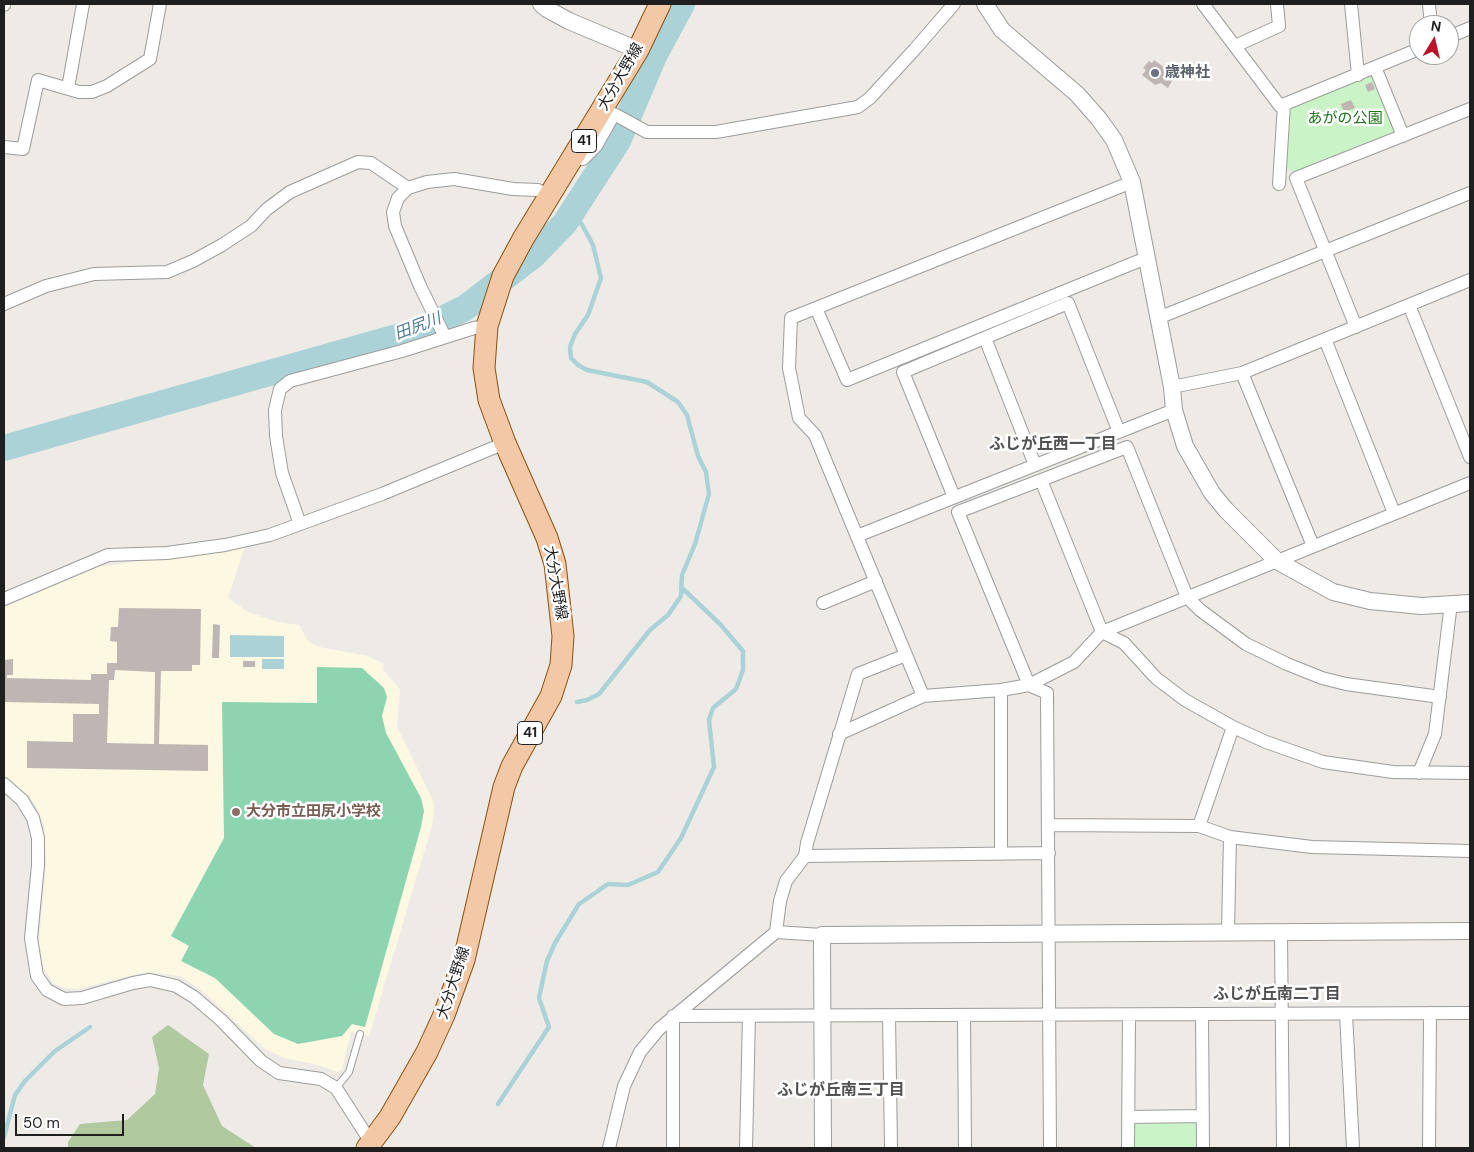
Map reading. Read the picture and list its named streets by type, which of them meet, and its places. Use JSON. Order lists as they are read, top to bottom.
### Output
{
  "streets": {
    "main road": ["大分大野線", "41"]
  },
  "districts": ["ふじが丘西一丁目", "ふじが丘南二丁目", "ふじが丘南三丁目"],
  "water": ["田尻川"],
  "parks": ["あがの公園"],
  "places": ["歳神社", "大分市立田尻小学校"],
  "scale_bar": "50 m",
  "north": "top"
}
